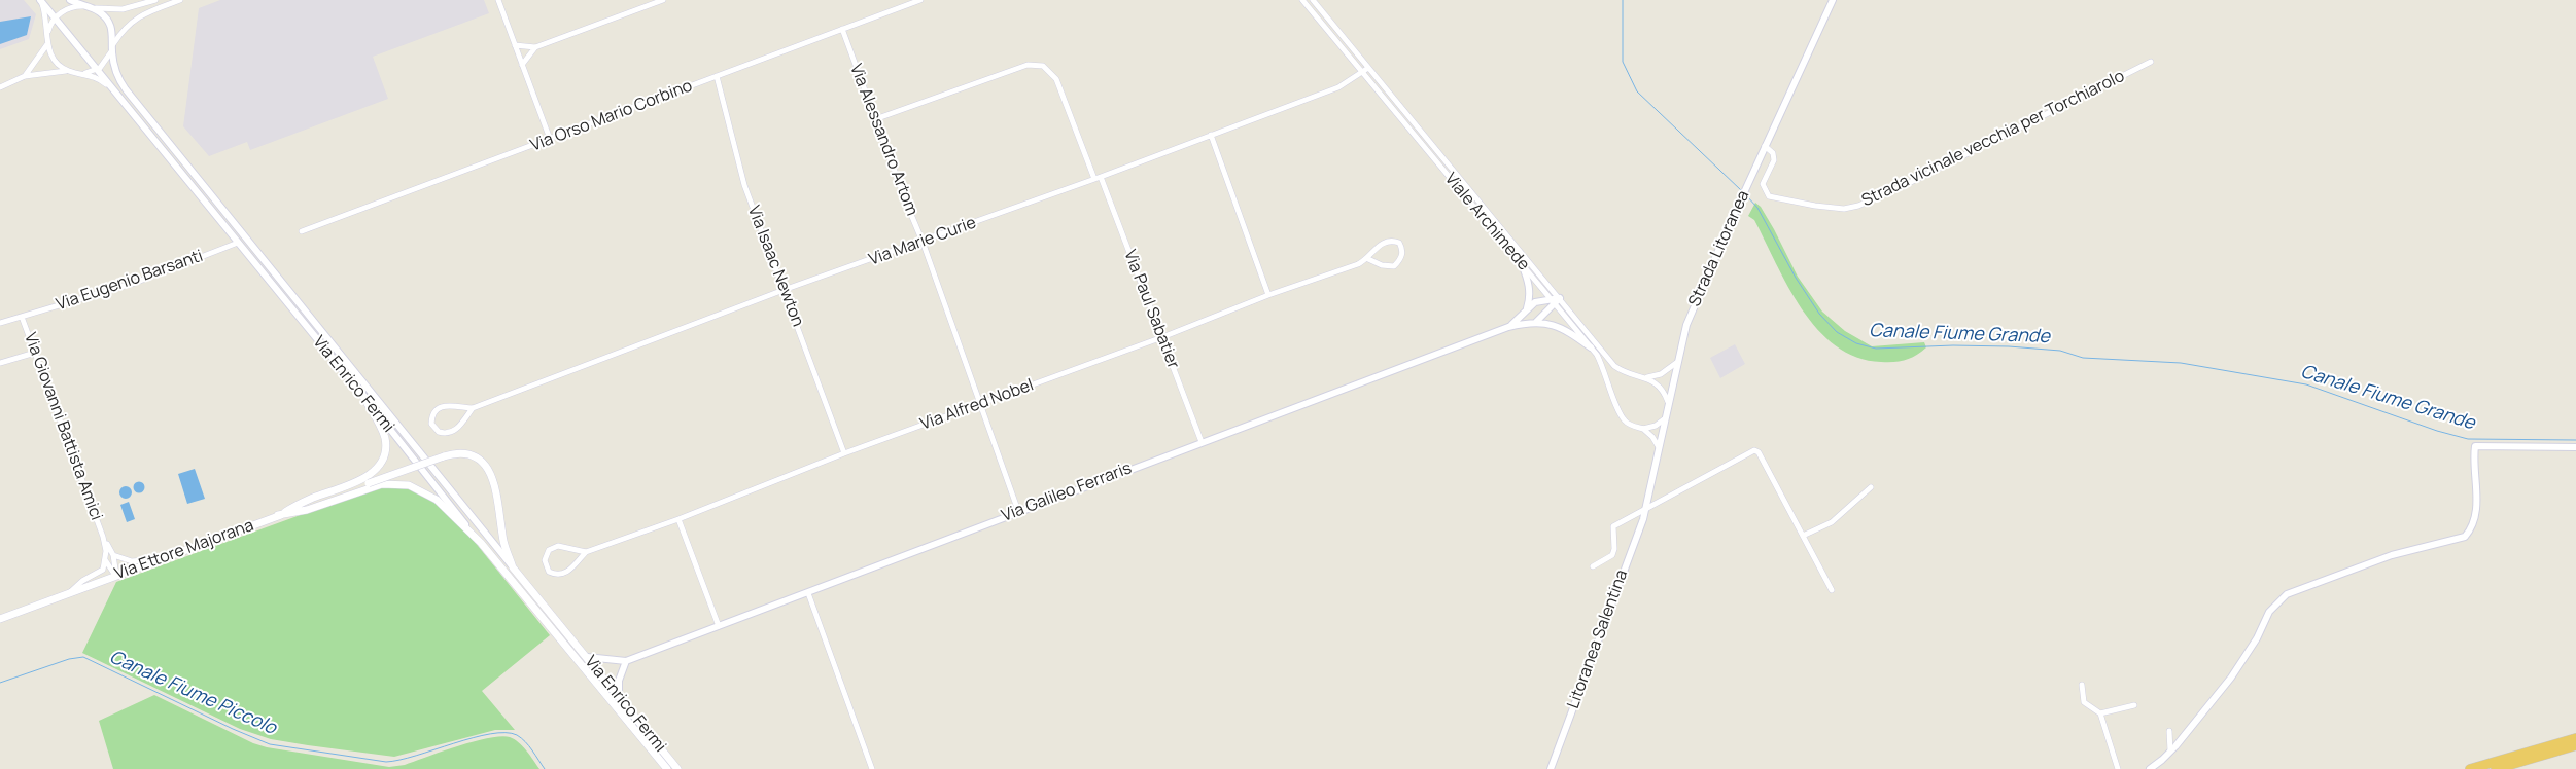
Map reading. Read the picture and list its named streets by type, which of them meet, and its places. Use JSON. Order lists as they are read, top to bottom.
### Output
{
  "streets": {
    "main road": ["Via Enrico Fermi", "Via Ettore Majorana"],
    "street": [
      "Via Orso Mario Corbino",
      "Strada vicinale vecchia per Torchiarolo",
      "Via Alessandro Artom",
      "Viale Archimede",
      "Via Marie Curie",
      "Strada Litoranea",
      "Via Isaac Newton",
      "Via Eugenio Barsanti",
      "Via Paul Sabatier",
      "Via Alfred Nobel",
      "Via Giovanni Battista Amici",
      "Via Galileo Ferraris",
      "Litoranea Salentina"
    ]
  },
  "crossings": [
    ["Via Orso Mario Corbino", "Via Alessandro Artom"],
    ["Via Orso Mario Corbino", "Via Isaac Newton"],
    ["Strada vicinale vecchia per Torchiarolo", "Strada Litoranea"],
    ["Via Alessandro Artom", "Via Marie Curie"],
    ["Via Alessandro Artom", "Via Paul Sabatier"],
    ["Via Alessandro Artom", "Via Alfred Nobel"],
    ["Via Alessandro Artom", "Via Galileo Ferraris"],
    ["Viale Archimede", "Via Marie Curie"],
    ["Viale Archimede", "Strada Litoranea"],
    ["Viale Archimede", "Via Galileo Ferraris"],
    ["Via Marie Curie", "Via Isaac Newton"],
    ["Via Marie Curie", "Via Paul Sabatier"],
    ["Strada Litoranea", "Litoranea Salentina"],
    ["Via Isaac Newton", "Via Alfred Nobel"],
    ["Via Eugenio Barsanti", "Via Enrico Fermi"],
    ["Via Eugenio Barsanti", "Via Giovanni Battista Amici"],
    ["Via Paul Sabatier", "Via Alfred Nobel"],
    ["Via Paul Sabatier", "Via Galileo Ferraris"],
    ["Via Enrico Fermi", "Via Ettore Majorana"],
    ["Via Giovanni Battista Amici", "Via Ettore Majorana"]
  ],
  "water": ["Canale Fiume Grande", "Canale Fiume Piccolo"]
}
